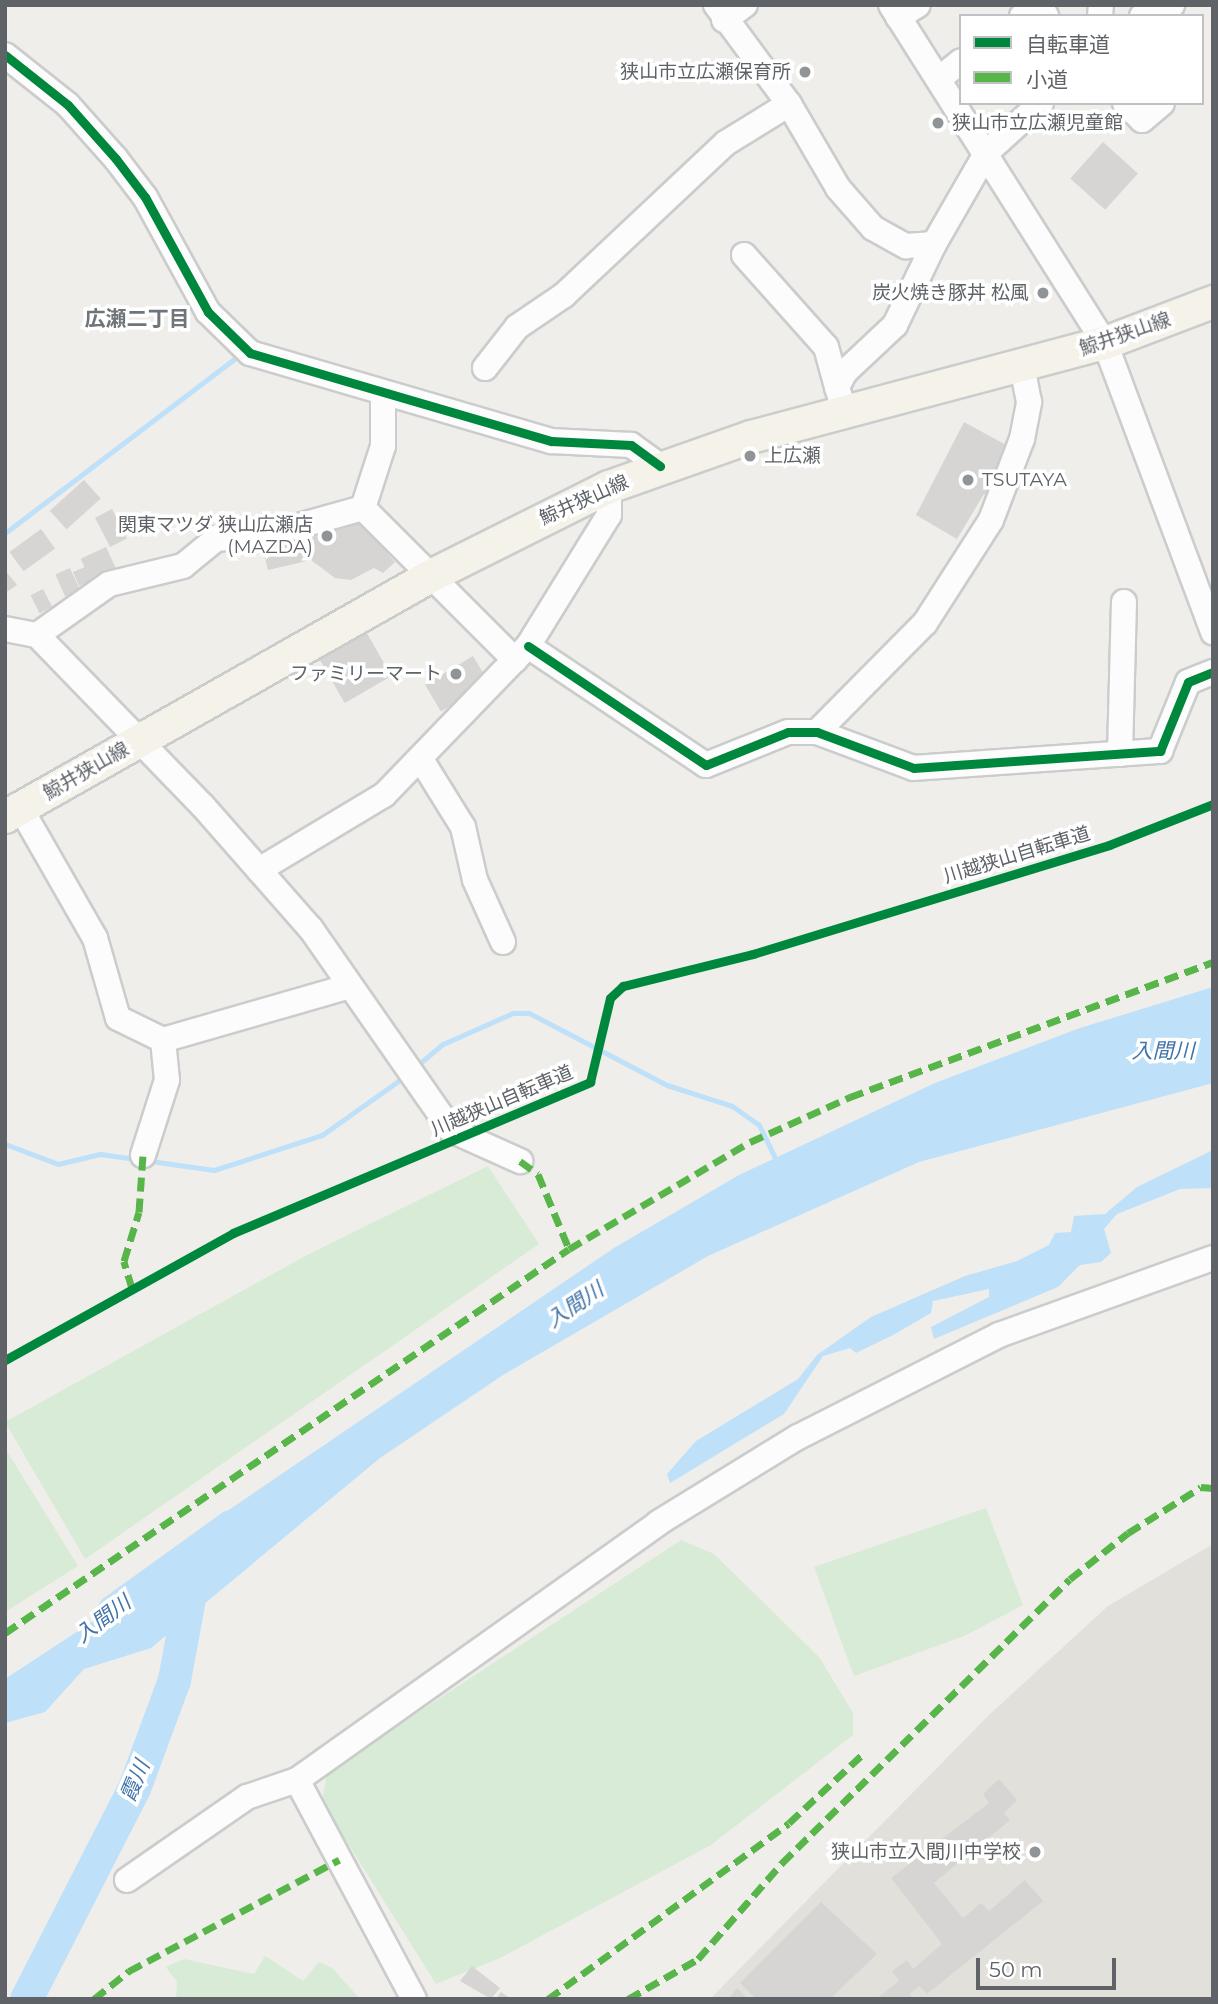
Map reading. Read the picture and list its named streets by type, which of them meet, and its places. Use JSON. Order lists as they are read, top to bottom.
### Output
{
  "streets": {
    "main road": ["鯨井狭山線"],
    "cycle path": ["川越狭山自転車道"]
  },
  "districts": ["広瀬二丁目"],
  "water": ["入間川", "霞川"],
  "places": [
    "狭山市立広瀬保育所",
    "狭山市立広瀬児童館",
    "炭火焼き豚丼 松風",
    "上広瀬",
    "TSUTAYA",
    "関東マツダ 狭山広瀬店 (MAZDA)",
    "ファミリーマート",
    "狭山市立入間川中学校"
  ],
  "legend": ["自転車道", "小道"],
  "scale_bar": "50 m"
}
